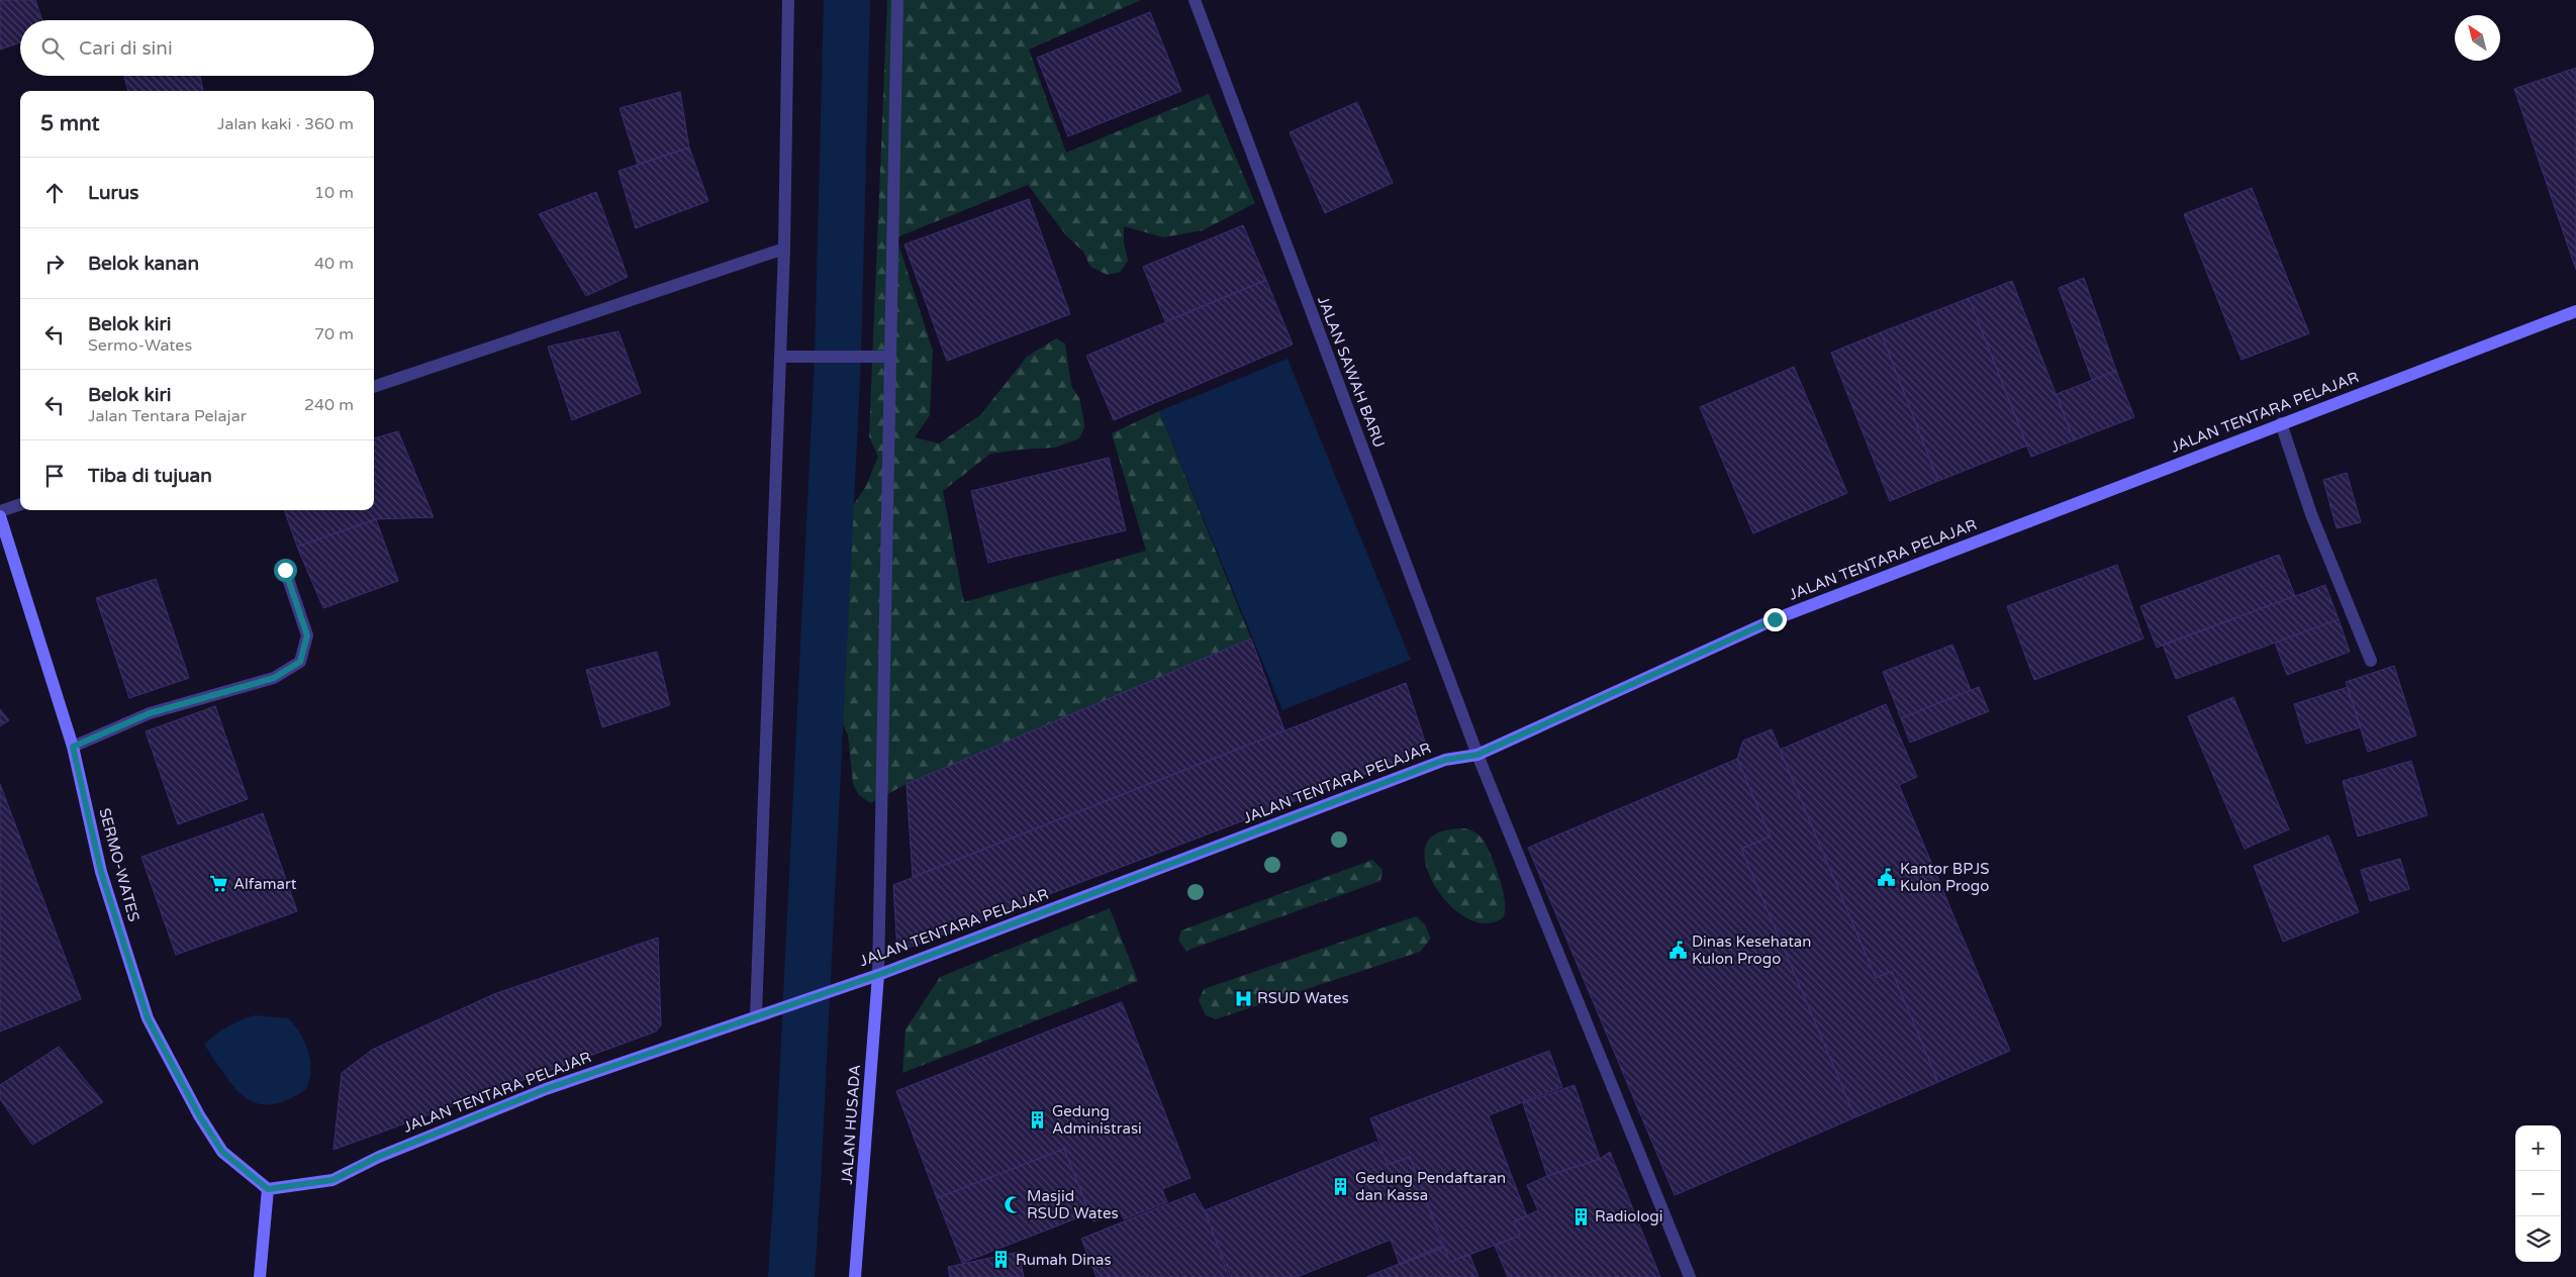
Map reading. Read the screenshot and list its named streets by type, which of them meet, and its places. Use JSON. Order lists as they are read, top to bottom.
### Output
{
  "streets": {
    "main road": ["JALAN TENTARA PELAJAR", "SERMO-WATES", "JALAN HUSADA"],
    "street": ["JALAN SAWAH BARU"]
  },
  "crossings": [
    ["JALAN SAWAH BARU", "JALAN TENTARA PELAJAR"],
    ["JALAN TENTARA PELAJAR", "SERMO-WATES"],
    ["JALAN TENTARA PELAJAR", "JALAN HUSADA"]
  ],
  "places": {
    "public building": ["Kantor BPJS Kulon Progo", "Dinas Kesehatan Kulon Progo"],
    "supermarket": ["Alfamart"],
    "hospital": ["RSUD Wates"],
    "building": [
      "Gedung Administrasi",
      "Gedung Pendaftaran dan Kassa",
      "Radiologi",
      "Rumah Dinas"
    ],
    "mosque": ["Masjid RSUD Wates"]
  },
  "north": "top left",
  "page": {
    "search": "Cari di sini",
    "heading": ["5 mnt", "Jalan kaki · 360 m"],
    "list": [
      ["Lurus", "10 m"],
      ["Belok kanan", "40 m"],
      ["Belok kiri", "Sermo-Wates", "70 m"],
      ["Belok kiri", "Jalan Tentara Pelajar", "240 m"],
      "Tiba di tujuan"
    ],
    "map_buttons": ["+", "−"]
  }
}
